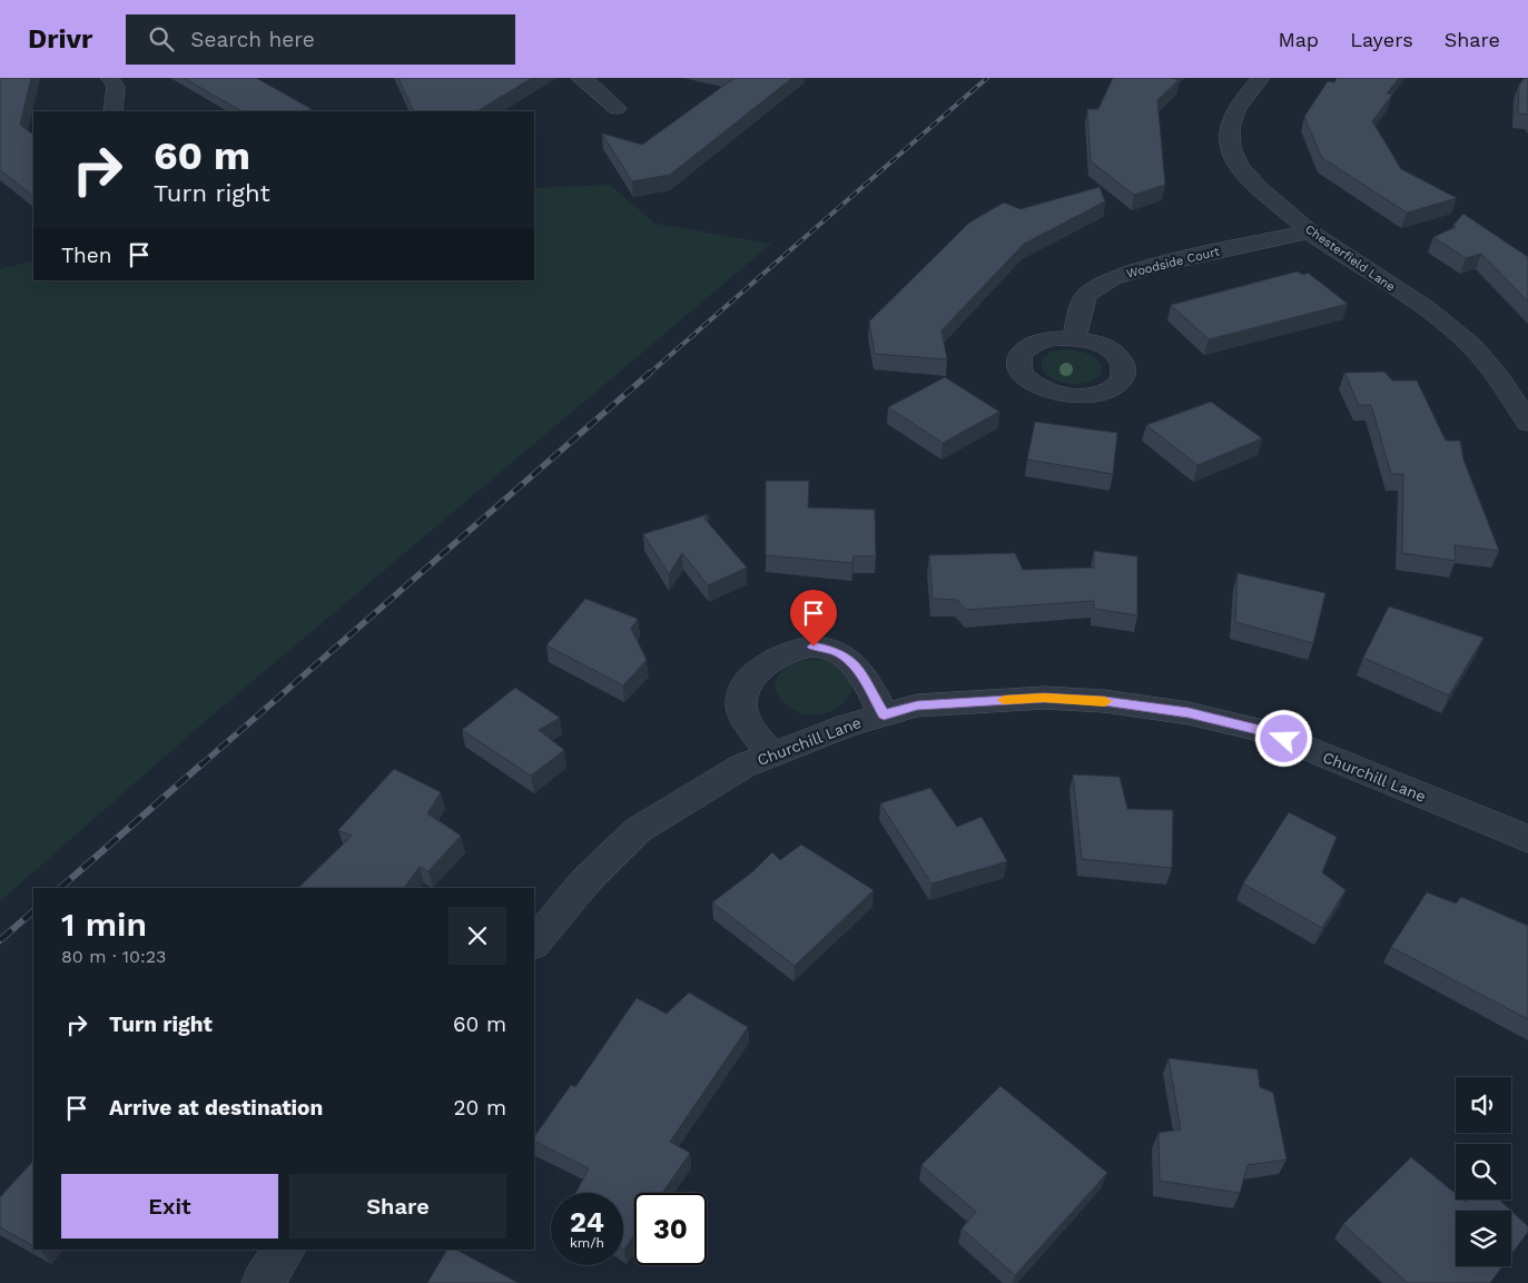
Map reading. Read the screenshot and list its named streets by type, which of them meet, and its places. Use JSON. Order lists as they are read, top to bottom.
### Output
{
  "streets": {
    "street": ["Chesterfield Lane", "Woodside Court", "Churchill Lane"]
  },
  "crossings": [
    ["Chesterfield Lane", "Woodside Court"]
  ],
  "page": {
    "header": "Drivr",
    "search": "Search here",
    "nav": ["Map", "Layers", "Share"],
    "turn": ["60 m", "Turn right"],
    "then": "Then",
    "heading": ["1 min", "80 m · 10:23"],
    "list": [
      {
        "name": "Turn right",
        "value": "60 m"
      },
      {
        "name": "Arrive at destination",
        "value": "20 m"
      }
    ],
    "buttons": ["Exit", "Share"],
    "speed": "24 km/h",
    "limit": "30"
  }
}
